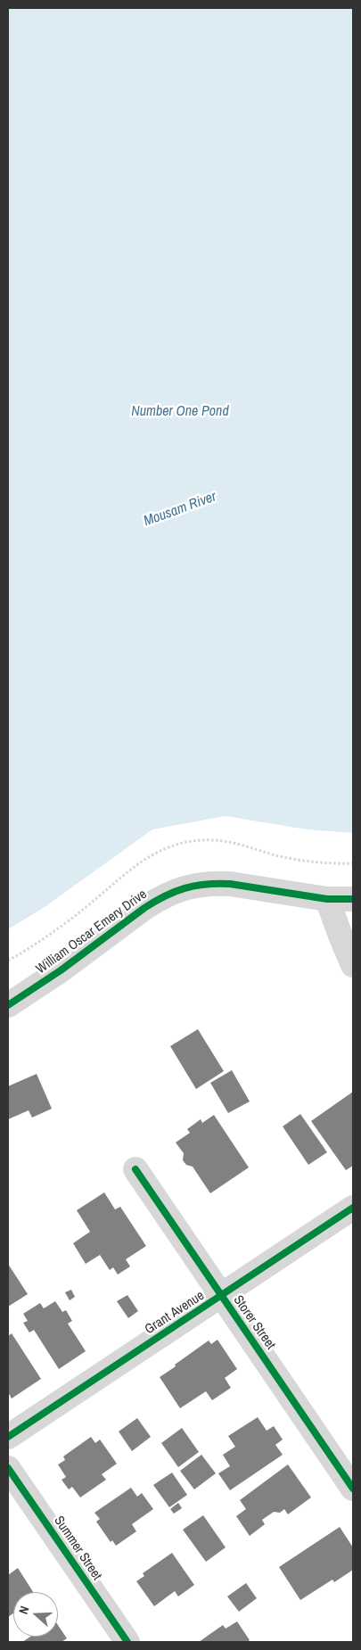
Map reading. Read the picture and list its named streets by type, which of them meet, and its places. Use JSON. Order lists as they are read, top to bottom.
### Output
{
  "streets": {
    "street": [
      "William Oscar Emery Drive",
      "Grant Avenue",
      "Storer Street",
      "Summer Street"
    ]
  },
  "crossings": [
    ["Grant Avenue", "Storer Street"]
  ],
  "water": ["Number One Pond", "Mousam River"],
  "north": "left"
}
